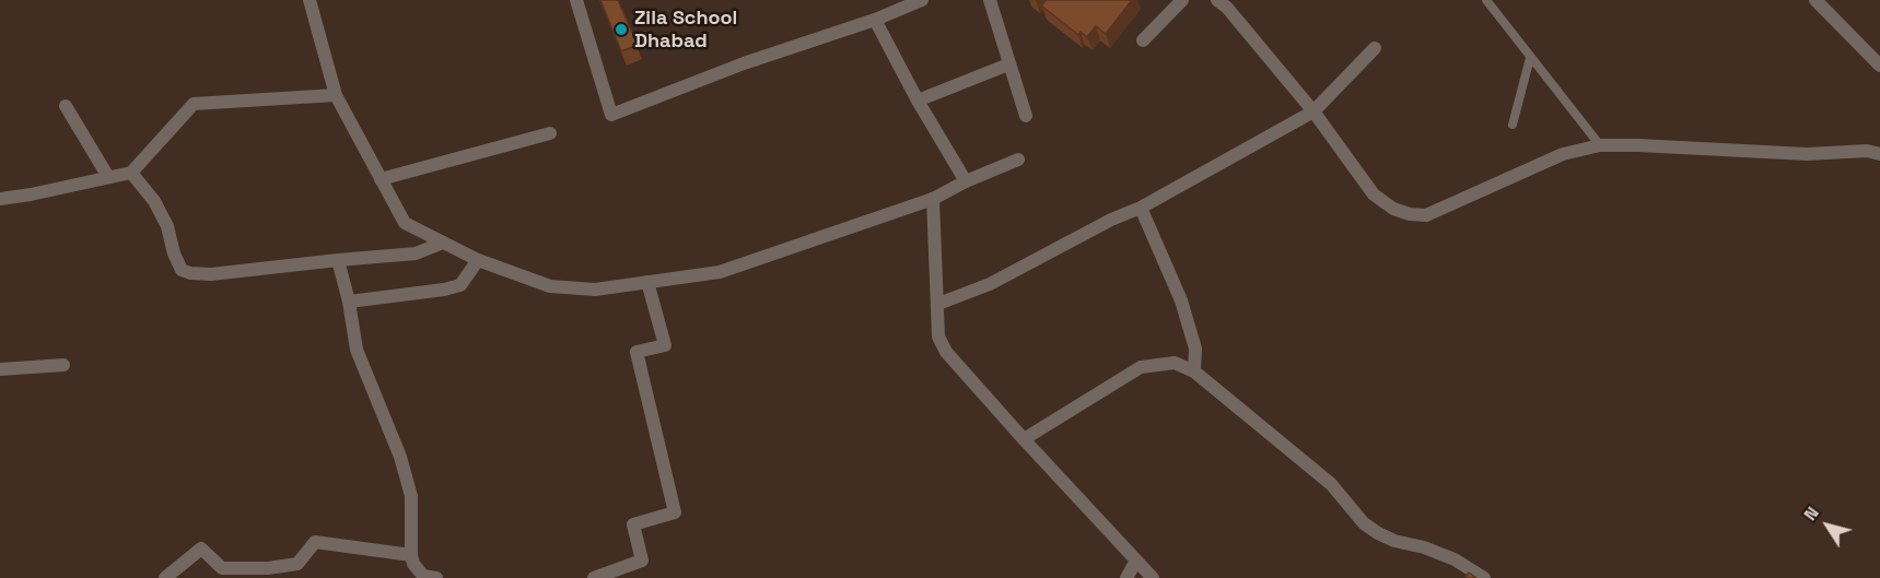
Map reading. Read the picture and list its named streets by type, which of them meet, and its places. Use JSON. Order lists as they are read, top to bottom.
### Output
{
  "places": ["Zila School Dhabad"],
  "north": "top left"
}
